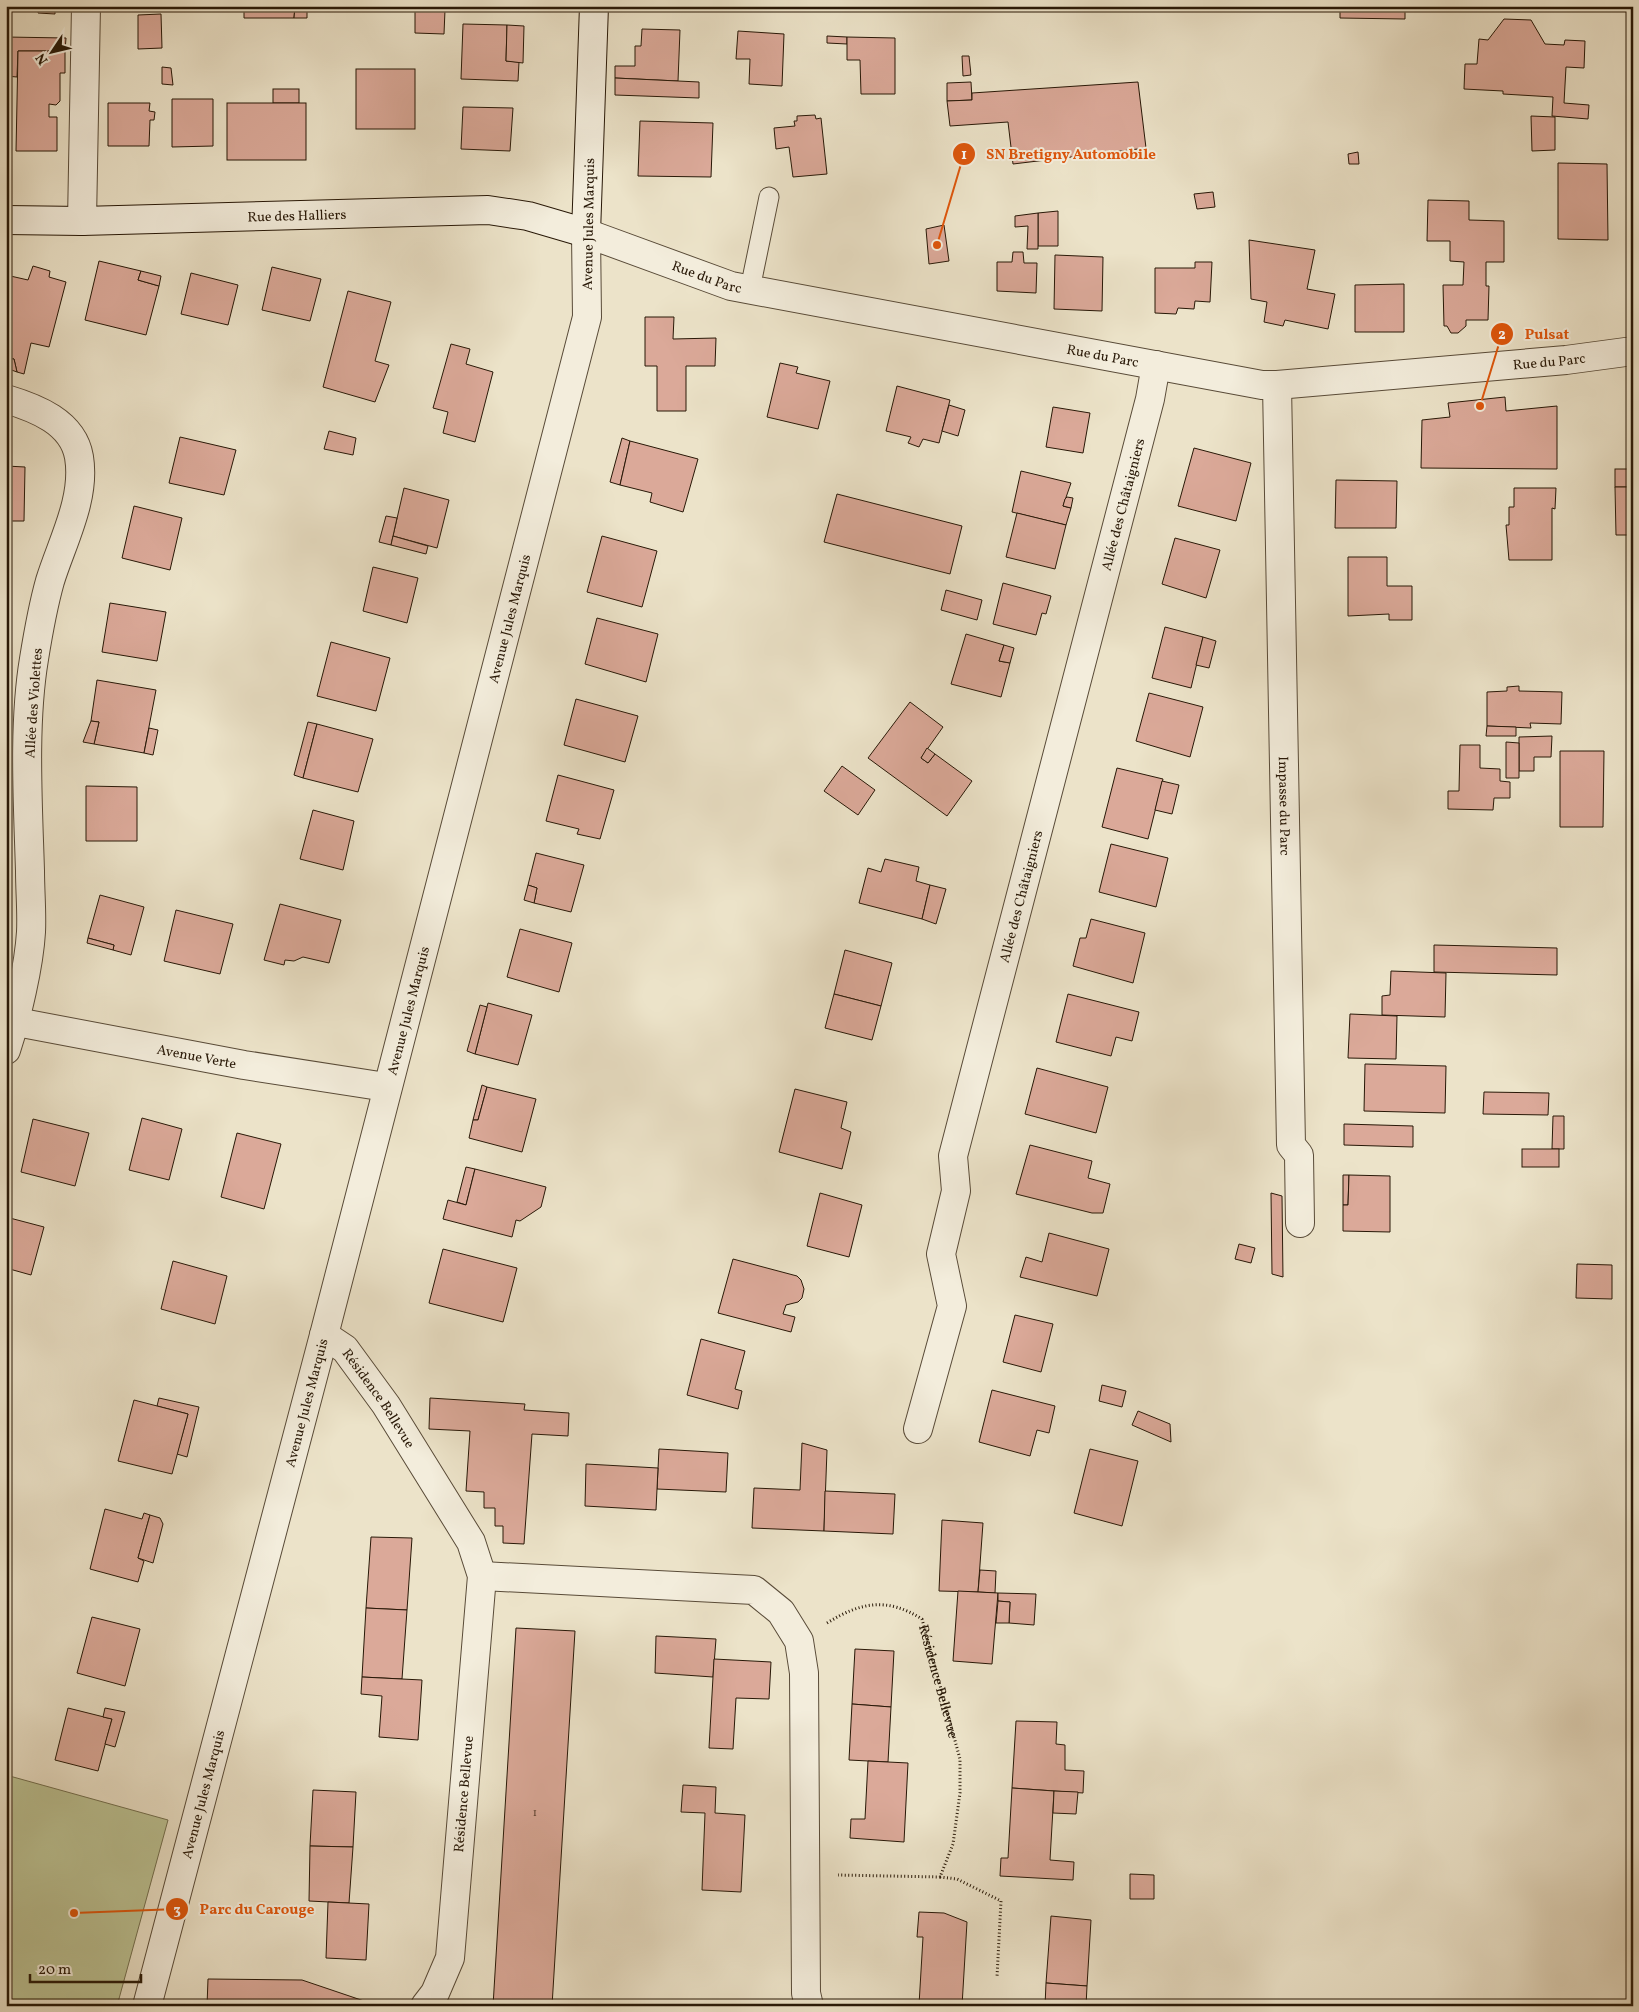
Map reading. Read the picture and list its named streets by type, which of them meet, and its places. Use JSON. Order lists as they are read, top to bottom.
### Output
{
  "streets": {
    "street": [
      "Rue des Halliers",
      "Avenue Jules Marquis",
      "Rue du Parc",
      "Allée des Châtaigniers",
      "Allée des Violettes",
      "Impasse du Parc",
      "Avenue Verte",
      "Résidence Bellevue"
    ]
  },
  "crossings": [
    ["Rue des Halliers", "Avenue Jules Marquis"],
    ["Rue des Halliers", "Rue du Parc"],
    ["Avenue Jules Marquis", "Rue du Parc"],
    ["Avenue Jules Marquis", "Avenue Verte"],
    ["Avenue Jules Marquis", "Résidence Bellevue"],
    ["Rue du Parc", "Allée des Châtaigniers"],
    ["Rue du Parc", "Impasse du Parc"],
    ["Allée des Violettes", "Avenue Verte"]
  ],
  "places": ["SN Bretigny Automobile", "Pulsat", "Parc du Carouge"],
  "house_numbers": ["1"],
  "scale_bar": "20 m",
  "north": "bottom left"
}
